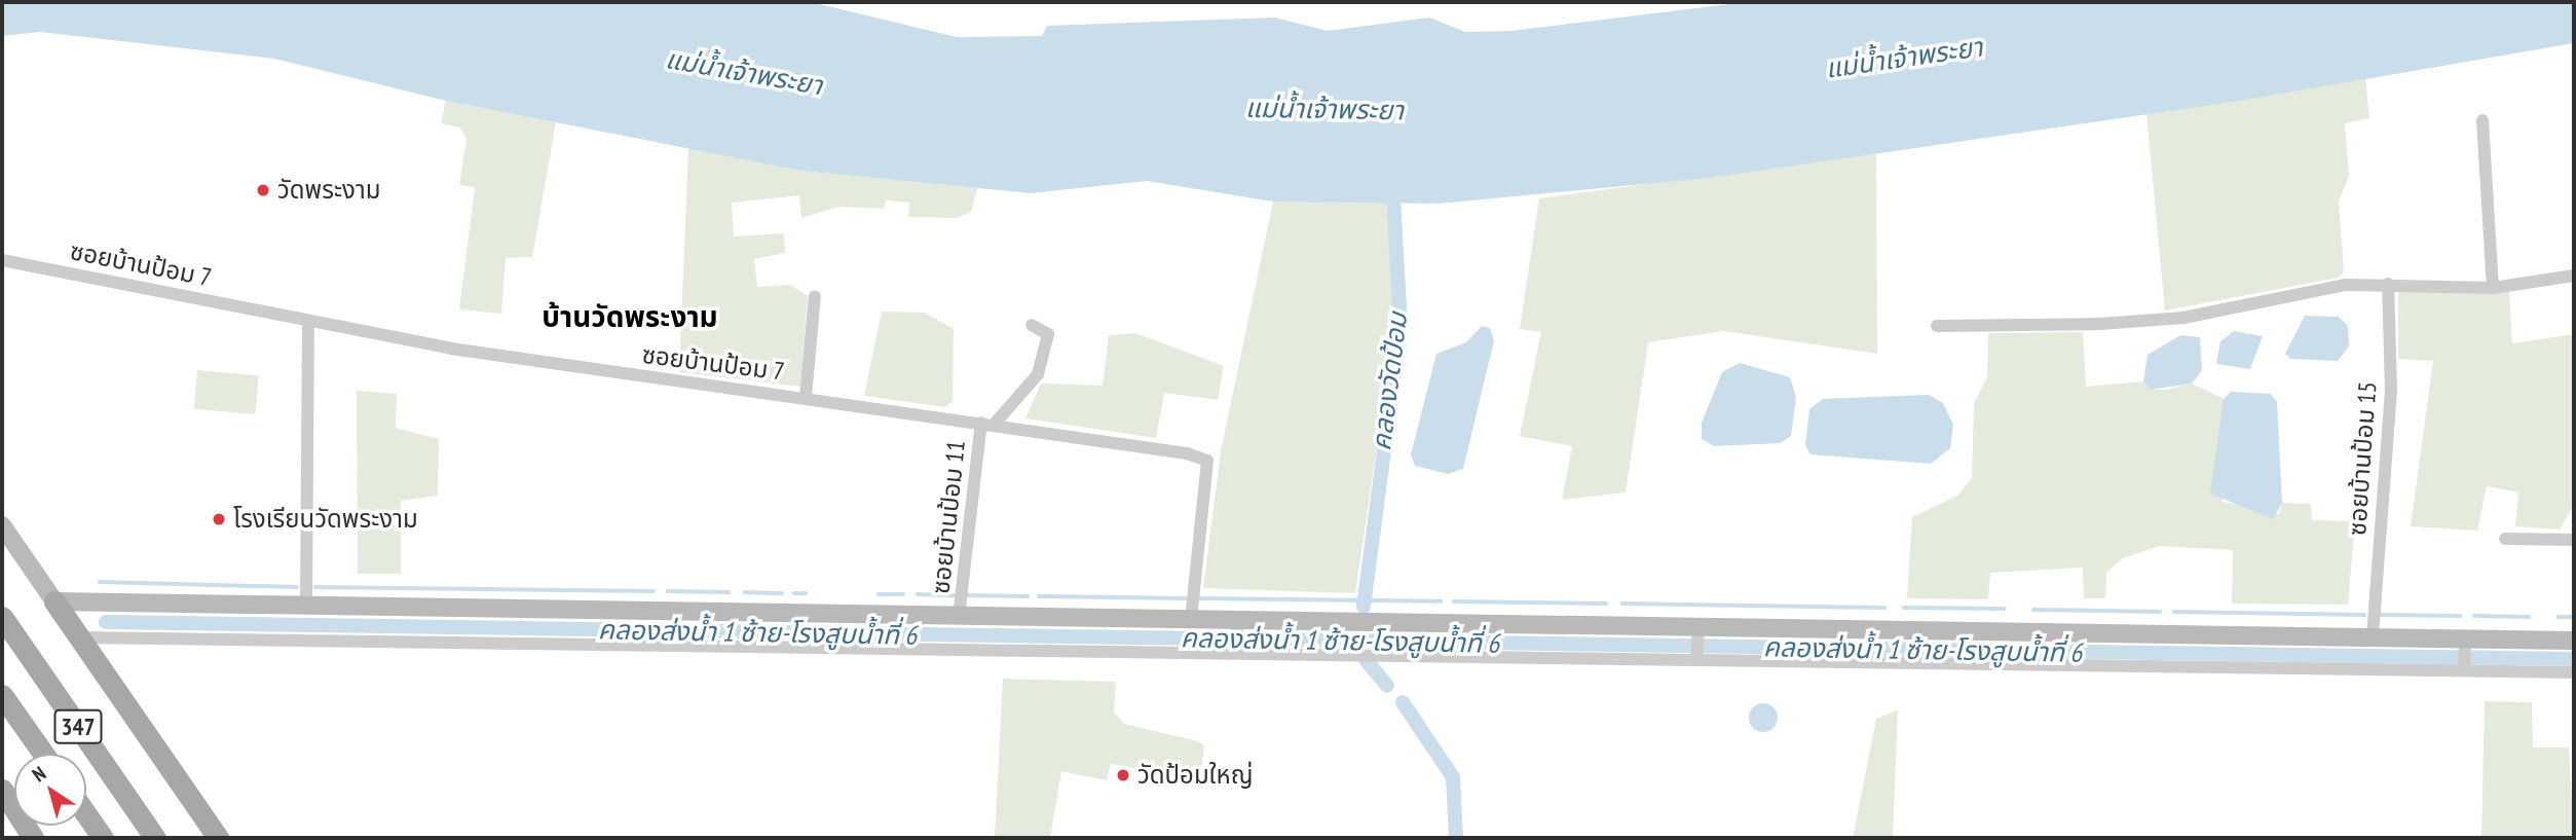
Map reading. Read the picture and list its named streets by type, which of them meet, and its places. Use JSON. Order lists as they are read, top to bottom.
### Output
{
  "streets": {
    "main road": ["347"],
    "street": ["ซอยบ้านป้อม 7", "ซอยบ้านป้อม 15", "ซอยบ้านป้อม 11"]
  },
  "crossings": [
    ["ซอยบ้านป้อม 7", "ซอยบ้านป้อม 11"]
  ],
  "districts": ["บ้านวัดพระงาม"],
  "water": ["แม่น้ำเจ้าพระยา", "คลองวัดป้อม", "คลองส่งน้ำ 1 ซ้าย-โรงสูบน้ำที่ 6"],
  "places": ["วัดพระงาม", "โรงเรียนวัดพระงาม", "วัดป้อมใหญ่"],
  "north": "top left"
}
